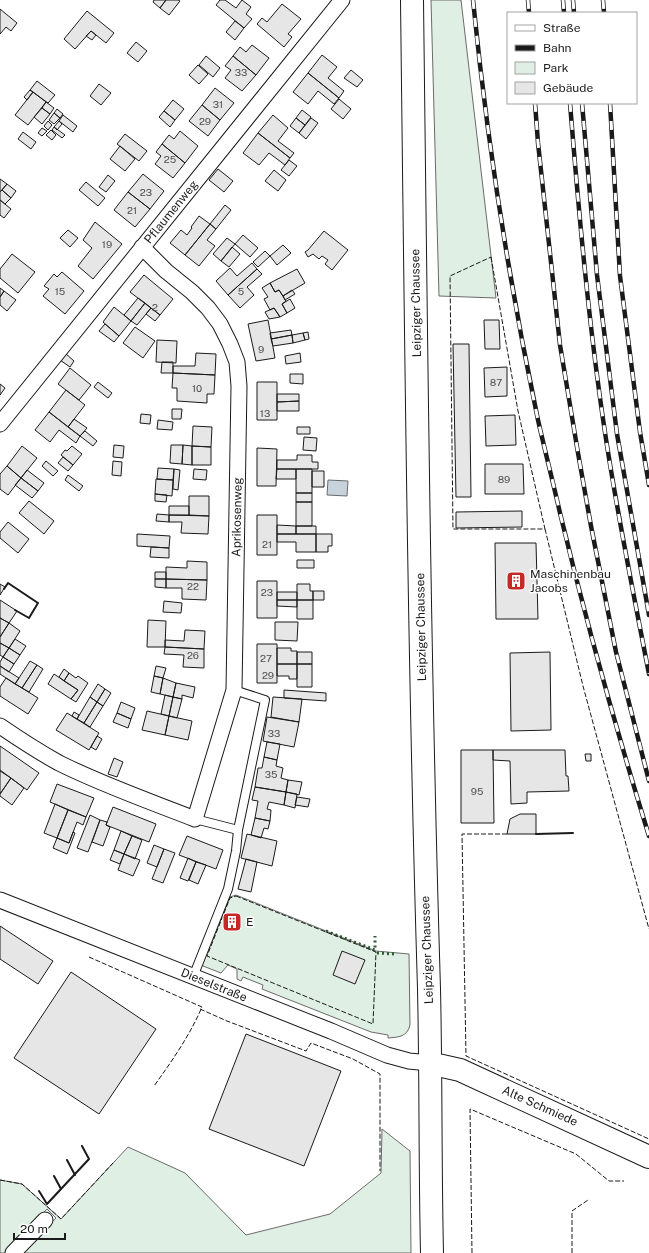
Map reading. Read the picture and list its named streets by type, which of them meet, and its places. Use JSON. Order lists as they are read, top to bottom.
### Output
{
  "streets": {
    "main road": ["Leipziger Chaussee", "Alte Schmiede"],
    "street": ["Pflaumenweg", "Aprikosenweg", "Dieselstraße"]
  },
  "crossings": [
    ["Pflaumenweg", "Aprikosenweg"],
    ["Leipziger Chaussee", "Dieselstraße"],
    ["Leipziger Chaussee", "Alte Schmiede"],
    ["Dieselstraße", "Alte Schmiede"]
  ],
  "places": {
    "building": ["Maschinenbau Jacobs", "E"]
  },
  "house_numbers": [
    "33",
    "31",
    "29",
    "25",
    "23",
    "21",
    "19",
    "15",
    "5",
    "2",
    "9",
    "87",
    "10",
    "13",
    "89",
    "21",
    "22",
    "23",
    "26",
    "27",
    "29",
    "33",
    "35",
    "95"
  ],
  "legend": [
    "Straße",
    "Bahn",
    "Park",
    "Gebäude"
  ],
  "scale_bar": "20 m"
}
